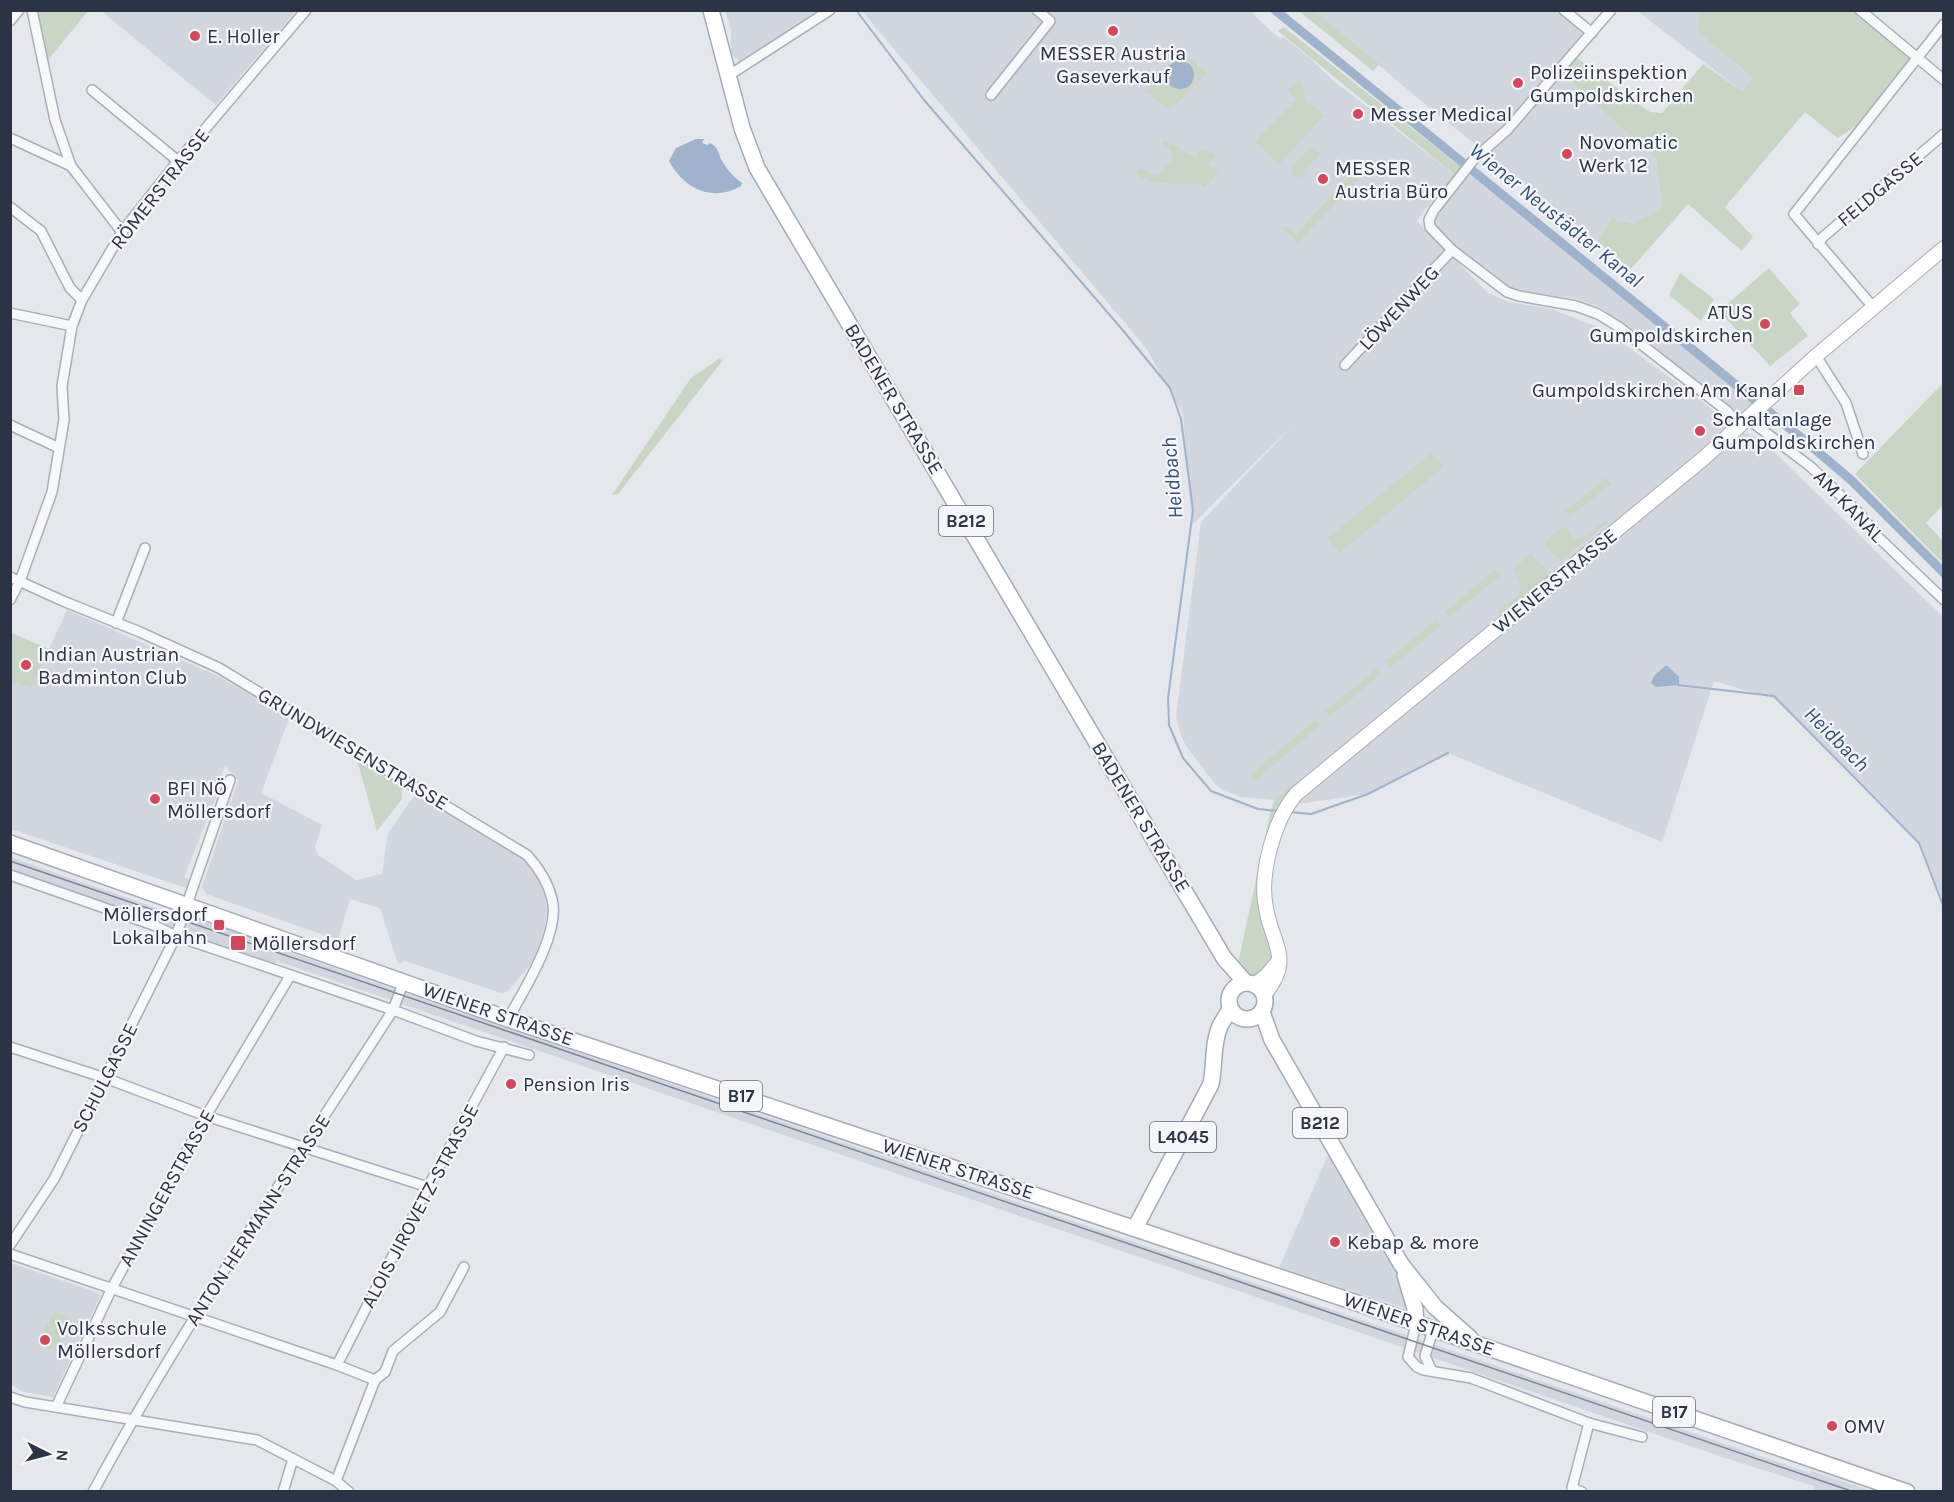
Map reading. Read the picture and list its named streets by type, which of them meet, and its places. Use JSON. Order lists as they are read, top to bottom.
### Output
{
  "streets": {
    "main road": [
      "BADENER STRASSE",
      "B212",
      "WIENER STRASSE",
      "B17",
      "L4045"
    ],
    "street": [
      "RÖMERSTRASSE",
      "FELDGASSE",
      "LÖWENWEG",
      "AM KANAL",
      "WIENERSTRASSE",
      "GRUNDWIESENSTRASSE",
      "SCHULGASSE",
      "ANNINGERSTRASSE",
      "ALOIS JIROVETZ-STRASSE",
      "ANTON HERMANN-STRASSE"
    ]
  },
  "crossings": [
    ["RÖMERSTRASSE", "GRUNDWIESENSTRASSE"],
    ["LÖWENWEG", "AM KANAL"],
    ["BADENER STRASSE", "B212"],
    ["BADENER STRASSE", "WIENERSTRASSE"],
    ["BADENER STRASSE", "L4045"],
    ["AM KANAL", "WIENERSTRASSE"],
    ["B212", "WIENERSTRASSE"],
    ["B212", "WIENER STRASSE"],
    ["B212", "L4045"],
    ["WIENERSTRASSE", "L4045"],
    ["GRUNDWIESENSTRASSE", "WIENER STRASSE"],
    ["WIENER STRASSE", "SCHULGASSE"],
    ["WIENER STRASSE", "L4045"],
    ["WIENER STRASSE", "ANTON HERMANN-STRASSE"]
  ],
  "water": ["Wiener Neustädter Kanal", "Heidbach"],
  "places": {
    "other": [
      "MESSER Austria Gaseverkauf",
      "E. Holler",
      "Polizeiinspektion Gumpoldskirchen",
      "Messer Medical",
      "Novomatic Werk 12",
      "MESSER Austria Büro",
      "ATUS Gumpoldskirchen",
      "Schaltanlage Gumpoldskirchen",
      "Indian Austrian Badminton Club",
      "BFI NÖ Möllersdorf",
      "Pension Iris",
      "Kebap & more",
      "Volksschule Möllersdorf",
      "OMV"
    ],
    "transit": ["Gumpoldskirchen Am Kanal", "Möllersdorf Lokalbahn", "Möllersdorf"]
  },
  "north": "right"
}
